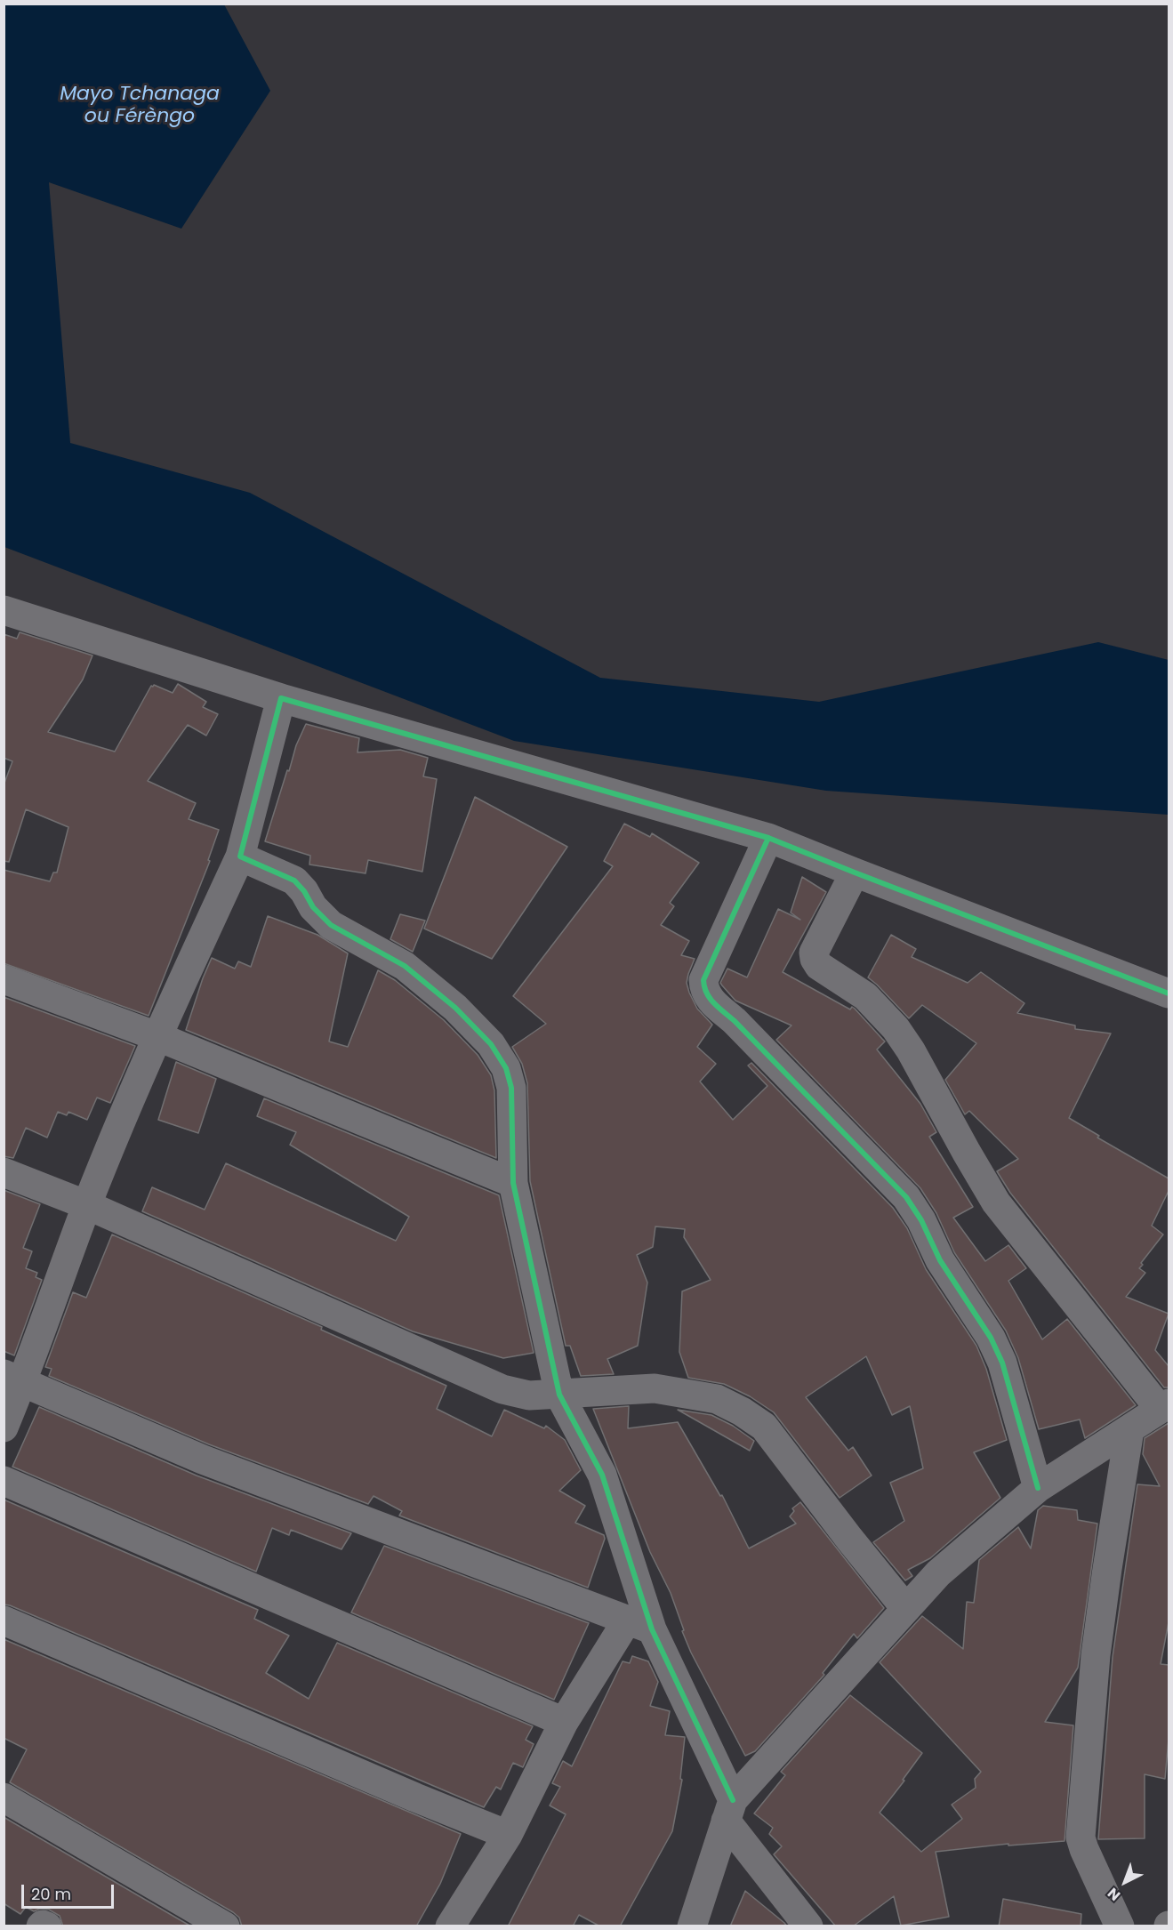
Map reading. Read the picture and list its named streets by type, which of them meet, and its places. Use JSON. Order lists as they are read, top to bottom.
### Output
{
  "water": ["Mayo Tchanaga ou Férèngo"],
  "scale_bar": "20 m",
  "north": "bottom left"
}
